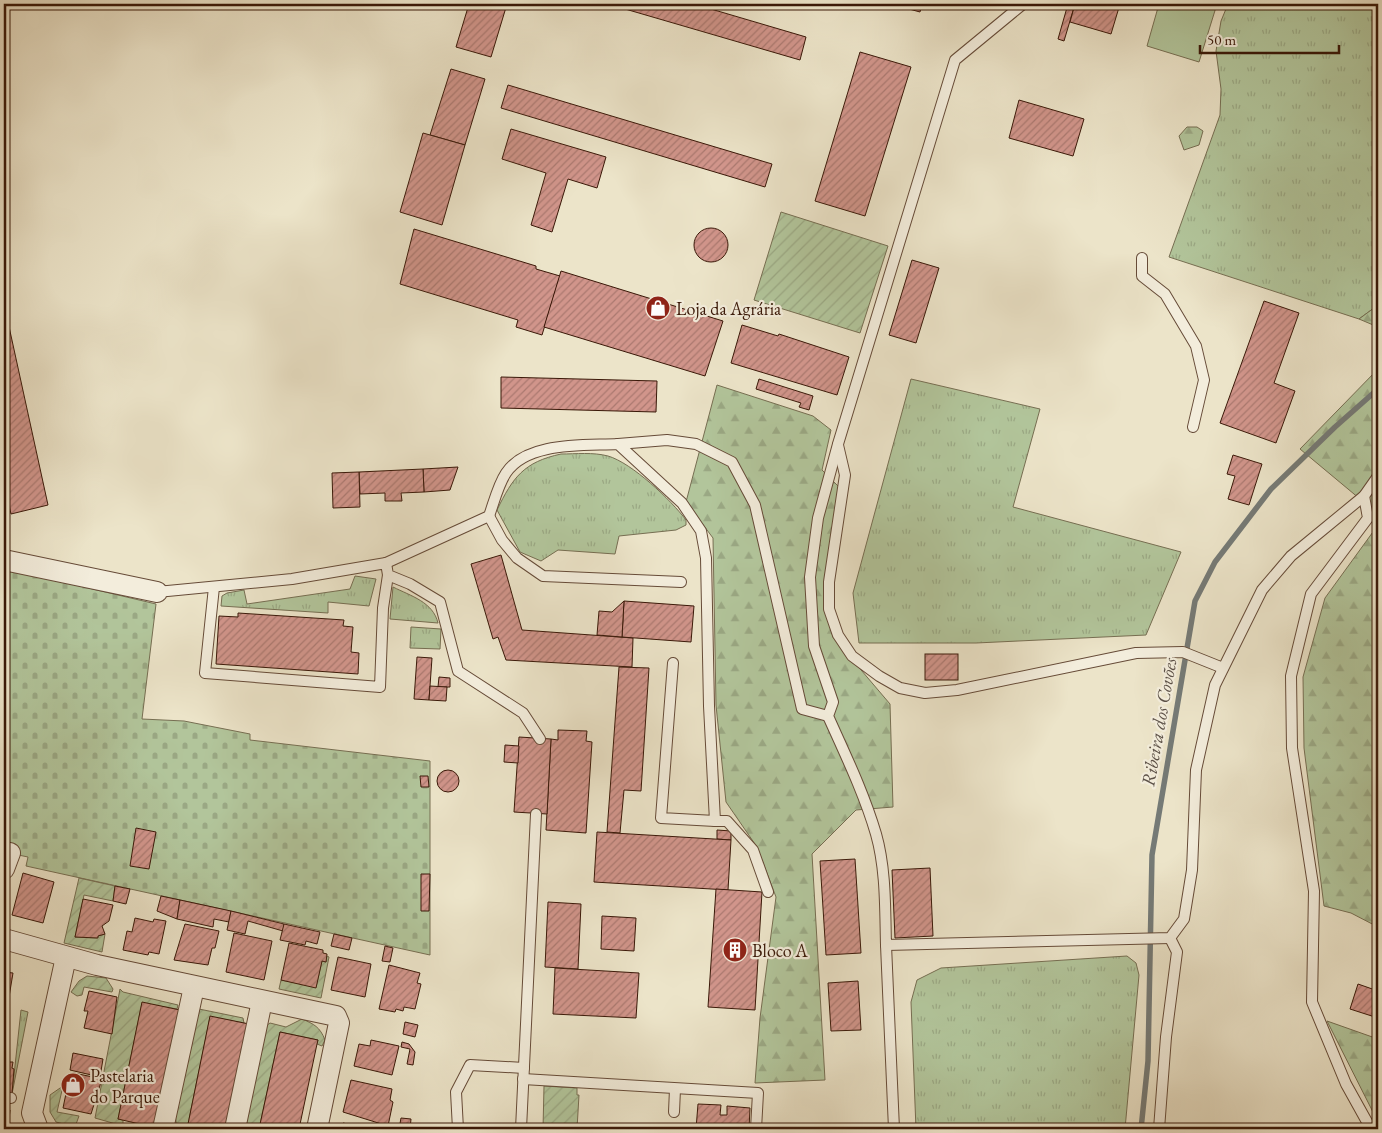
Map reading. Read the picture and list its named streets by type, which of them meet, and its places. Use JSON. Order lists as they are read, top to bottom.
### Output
{
  "water": ["Ribeira dos Covões"],
  "places": {
    "shop": ["Loja da Agrária", "Pastelaria do Parque"],
    "building": ["Bloco A"]
  },
  "scale_bar": "50 m"
}
